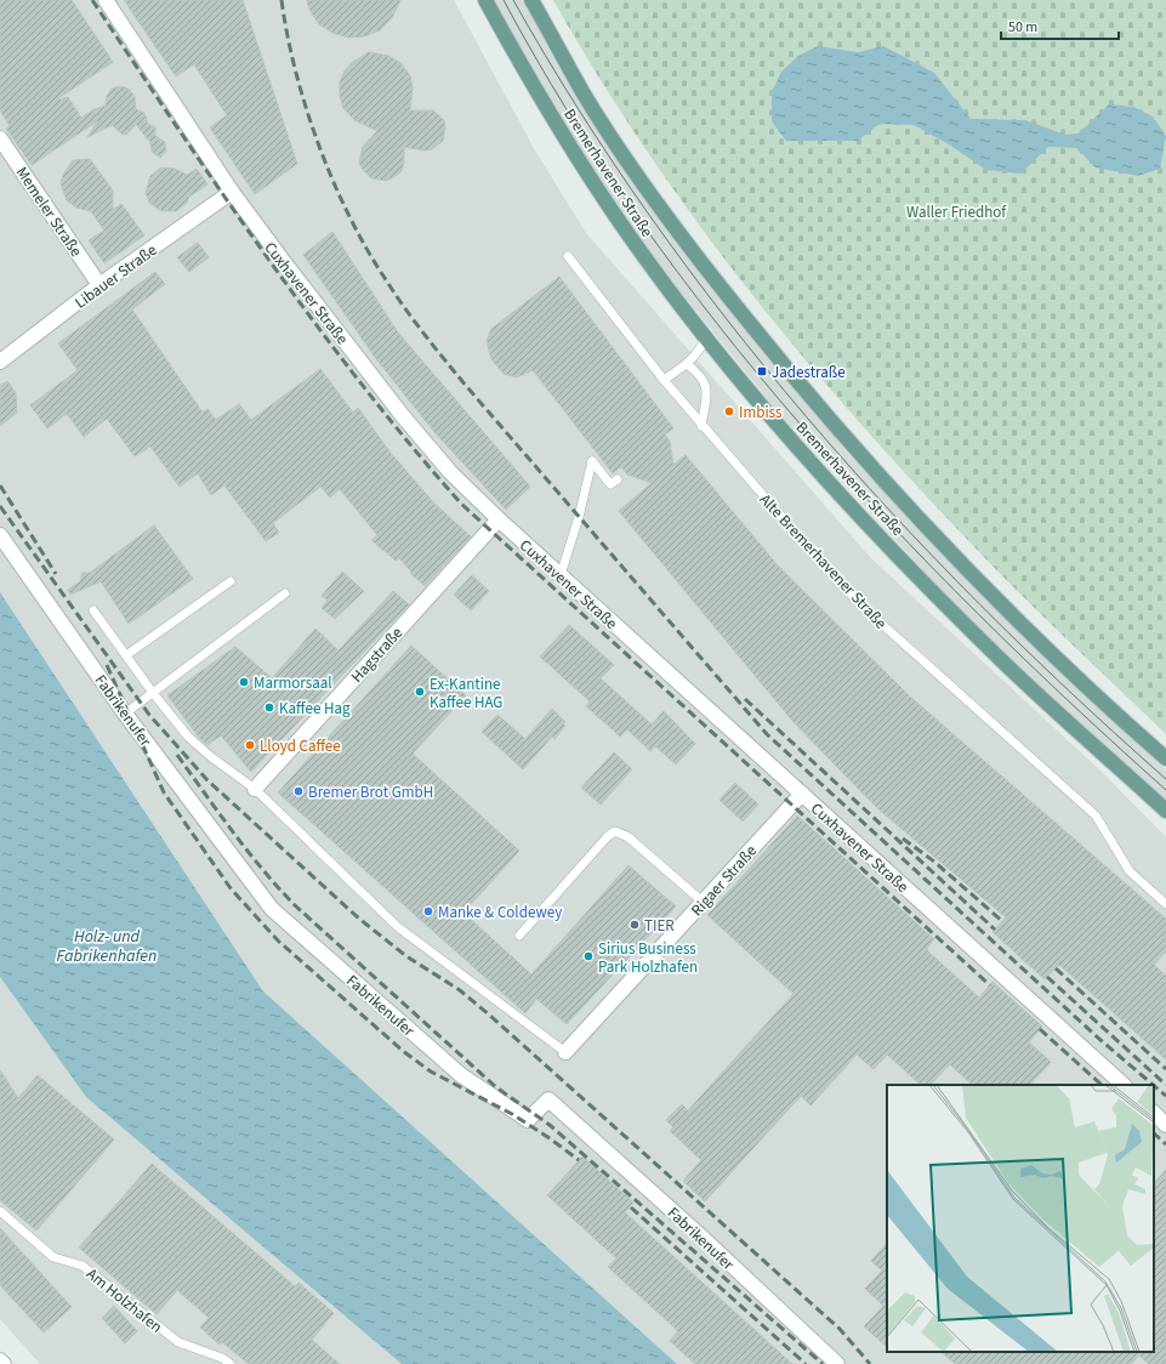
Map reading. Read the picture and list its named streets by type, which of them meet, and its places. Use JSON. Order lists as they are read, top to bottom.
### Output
{
  "streets": {
    "main road": ["Bremerhavener Straße"],
    "street": [
      "Memeler Straße",
      "Libauer Straße",
      "Cuxhavener Straße",
      "Hagstraße",
      "Fabrikenufer",
      "Rigaer Straße"
    ],
    "lane": ["Alte Bremerhavener Straße", "Am Holzhafen"]
  },
  "crossings": [
    ["Memeler Straße", "Libauer Straße"],
    ["Libauer Straße", "Cuxhavener Straße"],
    ["Cuxhavener Straße", "Hagstraße"],
    ["Cuxhavener Straße", "Rigaer Straße"]
  ],
  "water": ["Holz- und Fabrikenhafen"],
  "parks": ["Waller Friedhof"],
  "places": {
    "transit": ["Jadestraße"],
    "other": [
      "Imbiss",
      "Marmorsaal",
      "Ex-Kantine Kaffee HAG",
      "Kaffee Hag",
      "Lloyd Caffee",
      "Bremer Brot GmbH",
      "Manke & Coldewey",
      "TIER",
      "Sirius Business Park Holzhafen"
    ]
  },
  "scale_bar": "50 m"
}
